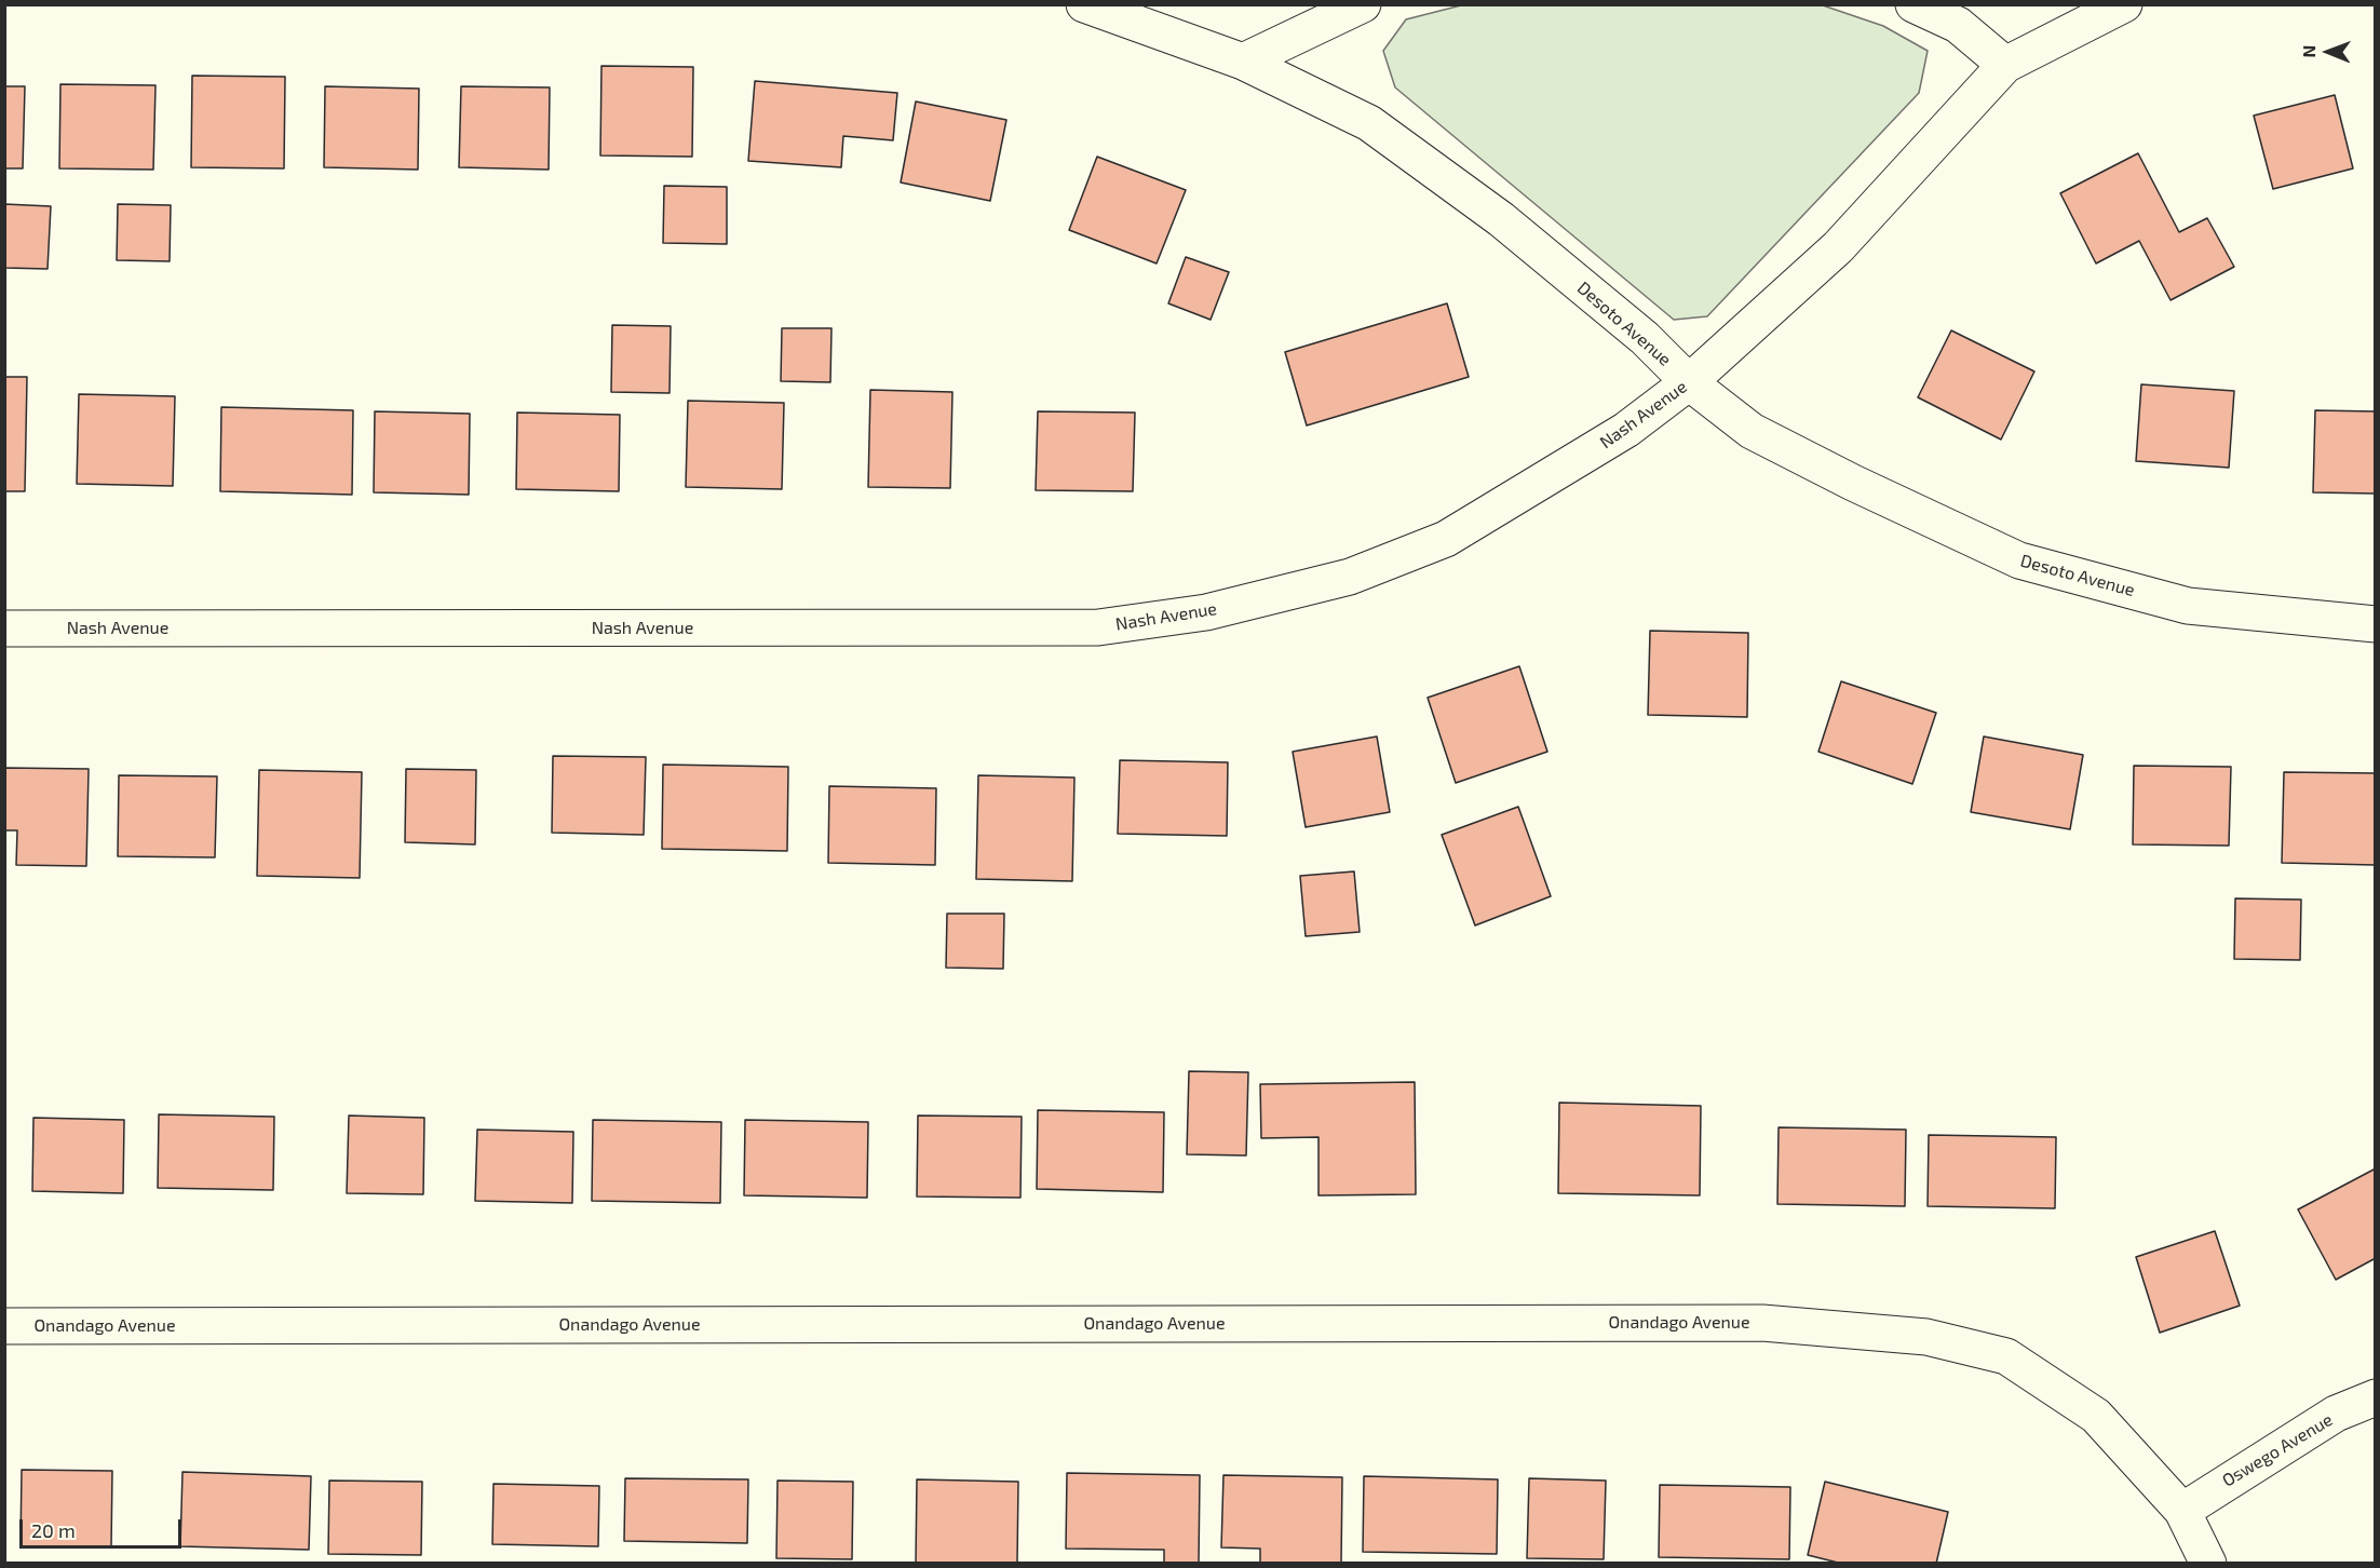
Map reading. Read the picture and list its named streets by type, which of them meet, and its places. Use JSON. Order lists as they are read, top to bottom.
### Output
{
  "streets": {
    "street": [
      "Desoto Avenue",
      "Nash Avenue",
      "Onandago Avenue",
      "Oswego Avenue"
    ]
  },
  "crossings": [
    ["Desoto Avenue", "Nash Avenue"],
    ["Onandago Avenue", "Oswego Avenue"]
  ],
  "scale_bar": "20 m",
  "north": "left"
}
